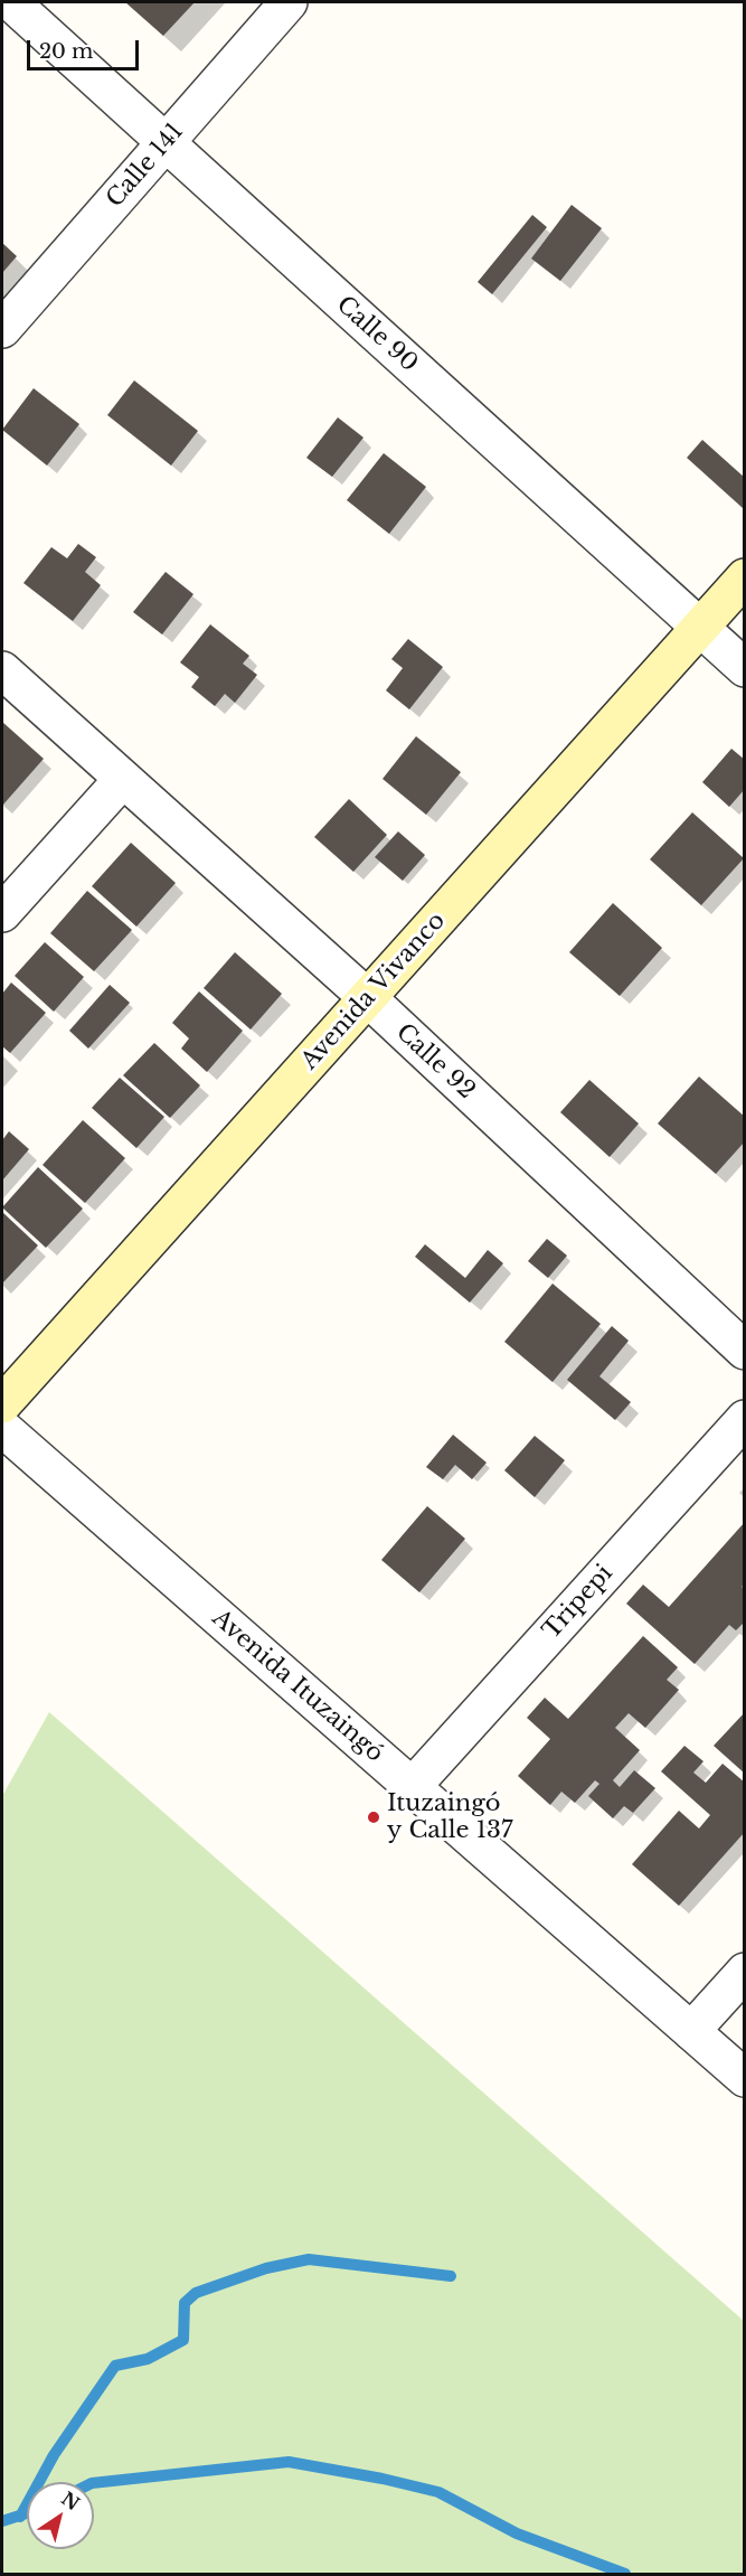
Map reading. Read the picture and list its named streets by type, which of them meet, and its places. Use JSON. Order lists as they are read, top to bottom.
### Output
{
  "streets": {
    "main road": ["Avenida Vivanco"],
    "street": [
      "Calle 141",
      "Calle 90",
      "Calle 92",
      "Tripepi",
      "Avenida Ituzaingó"
    ]
  },
  "crossings": [
    ["Calle 141", "Calle 90"],
    ["Calle 90", "Avenida Vivanco"],
    ["Avenida Vivanco", "Calle 92"],
    ["Tripepi", "Avenida Ituzaingó"]
  ],
  "places": ["Ituzaingó y Calle 137"],
  "scale_bar": "20 m",
  "north": "top right"
}
